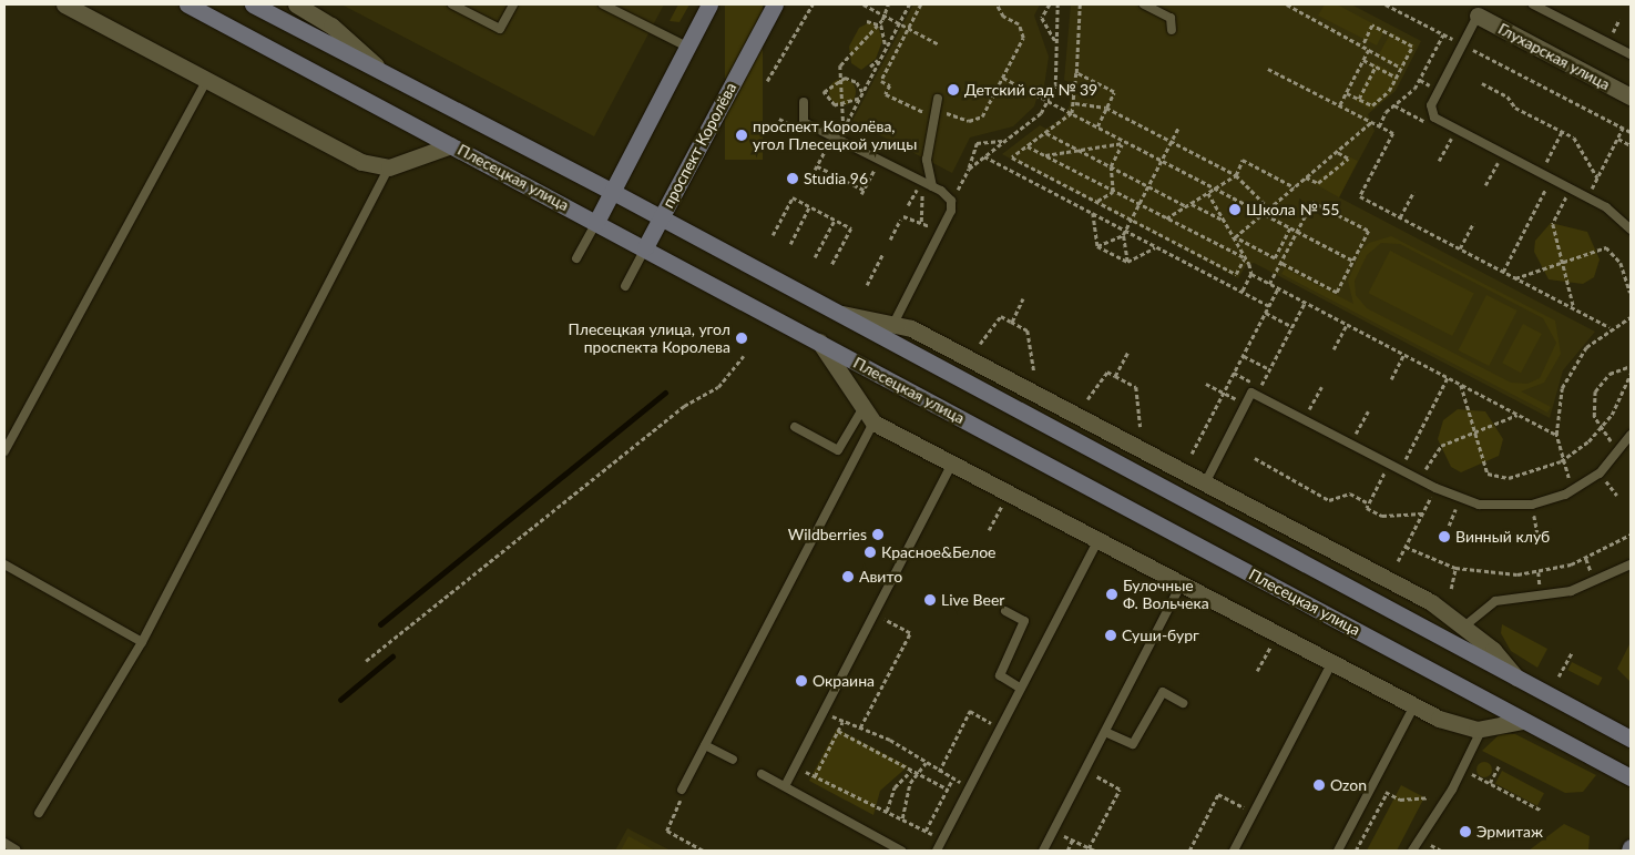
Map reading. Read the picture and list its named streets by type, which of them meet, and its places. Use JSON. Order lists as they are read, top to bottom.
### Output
{
  "streets": {
    "main road": ["проспект Королёва", "Плесецкая улица"],
    "street": ["Глухарская улица"]
  },
  "crossings": [
    ["проспект Королёва", "Плесецкая улица"]
  ],
  "places": [
    "Детский сад № 39",
    "проспект Королёва, угол Плесецкой улицы",
    "Studia 96",
    "Школа № 55",
    "Плесецкая улица, угол проспекта Королева",
    "Wildberries",
    "Винный клуб",
    "Красное&Белое",
    "Авито",
    "Булочные Ф. Вольчека",
    "Live Beer",
    "Суши-бург",
    "Окраина",
    "Ozon",
    "Эрмитаж"
  ]
}
